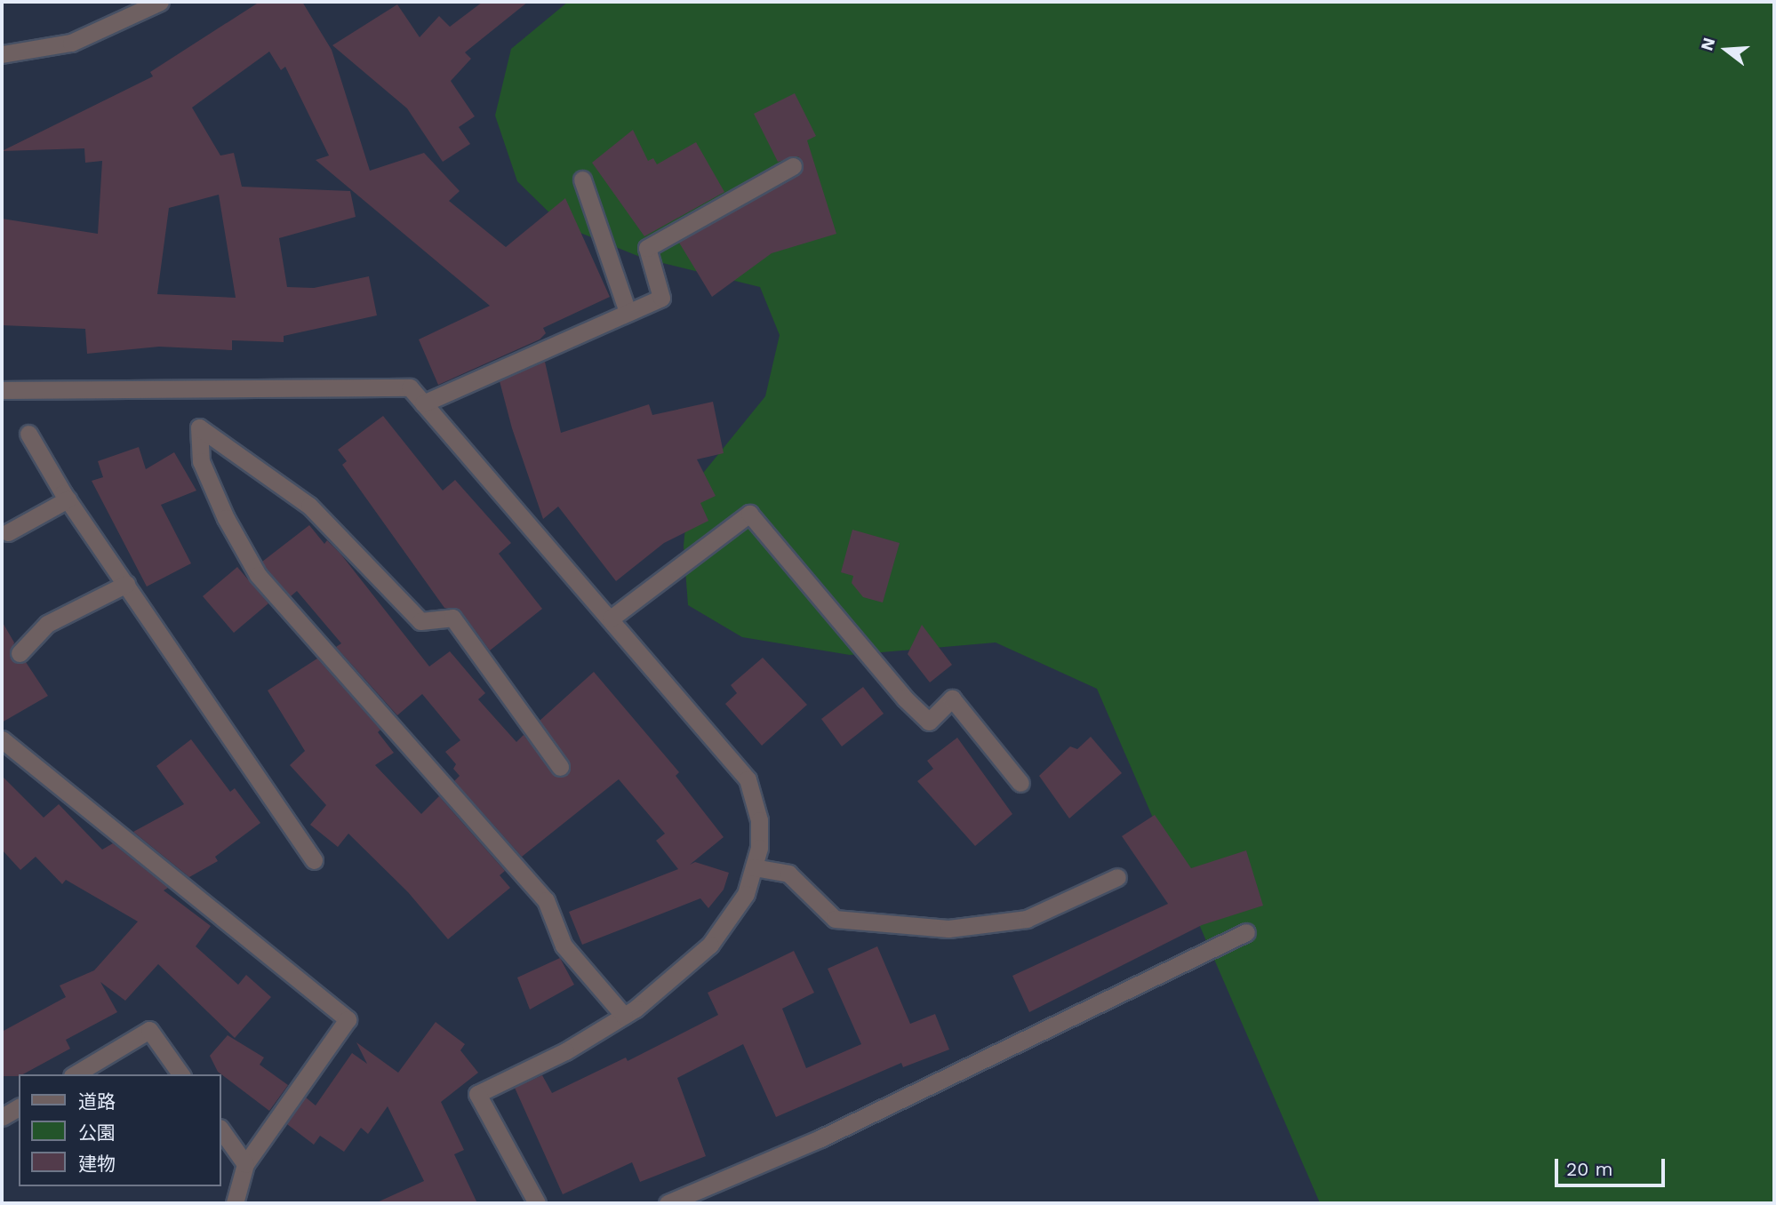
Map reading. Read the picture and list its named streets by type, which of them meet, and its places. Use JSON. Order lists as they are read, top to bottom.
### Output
{
  "legend": ["道路", "公園", "建物"],
  "scale_bar": "20 m",
  "north": "left"
}
